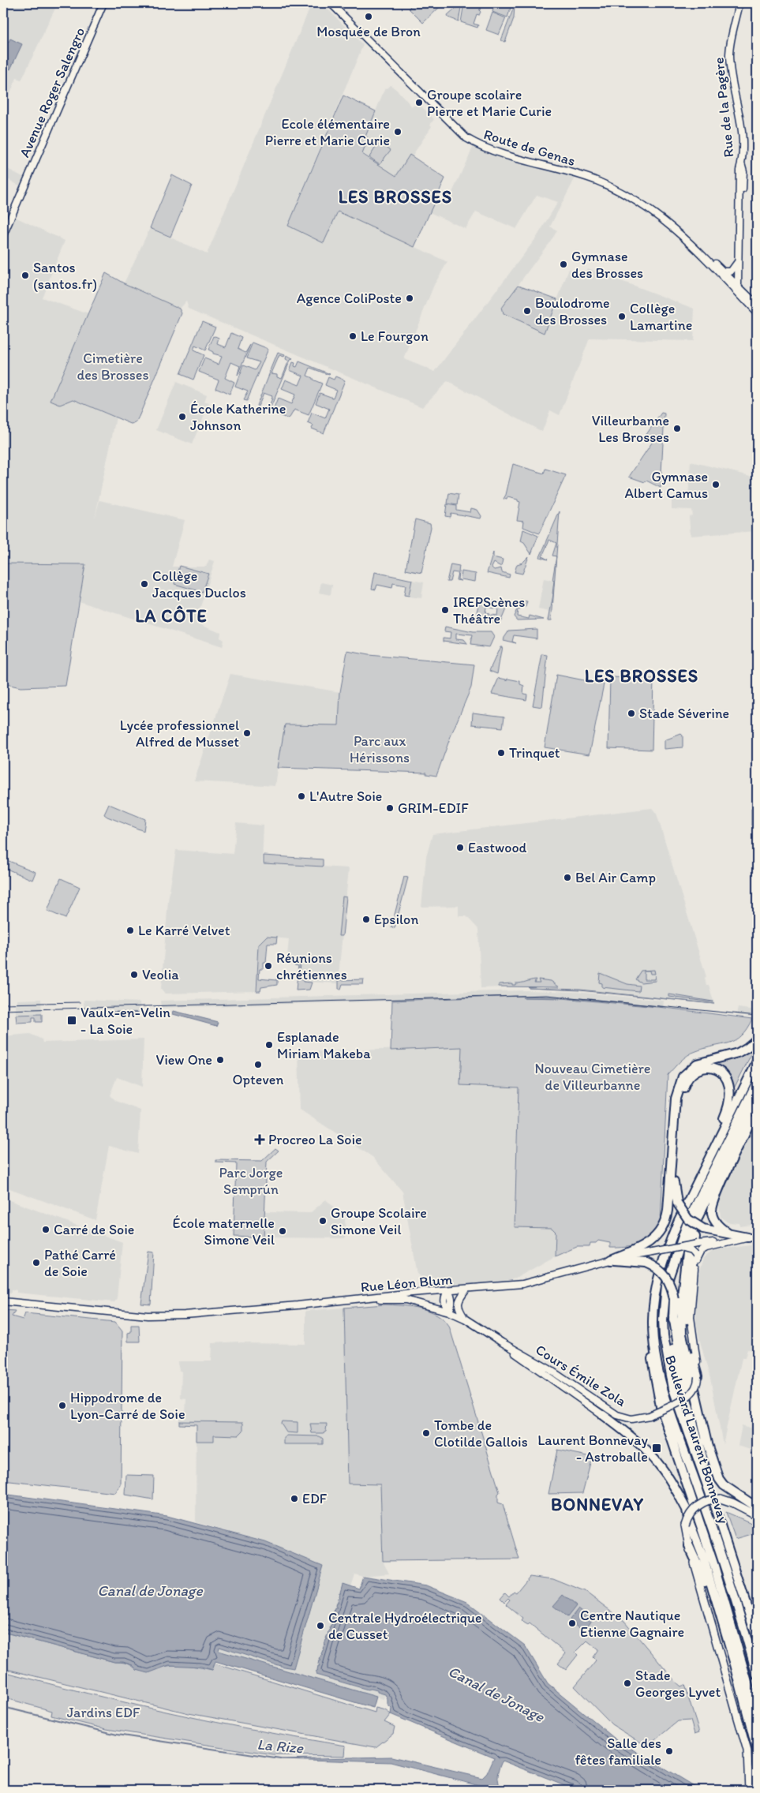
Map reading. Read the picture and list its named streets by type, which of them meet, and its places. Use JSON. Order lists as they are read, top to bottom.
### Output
{
  "streets": {
    "highway": ["Boulevard Laurent Bonnevay"],
    "main road": [
      "Avenue Roger Salengro",
      "Rue de la Pagère",
      "Route de Genas",
      "Rue Léon Blum",
      "Cours Émile Zola"
    ]
  },
  "crossings": [
    ["Rue de la Pagère", "Route de Genas"],
    ["Rue Léon Blum", "Cours Émile Zola"]
  ],
  "districts": [
    "LES BROSSES",
    "LA CÔTE",
    "LES BROSSES",
    "BONNEVAY"
  ],
  "water": ["Canal de Jonage", "La Rize"],
  "parks": [
    "Cimetière des Brosses",
    "Parc aux Hérissons",
    "Nouveau Cimetière de Villeurbanne",
    "Parc Jorge Semprún",
    "Jardins EDF"
  ],
  "places": {
    "other": [
      "Mosquée de Bron",
      "Groupe scolaire Pierre et Marie Curie",
      "Ecole élémentaire Pierre et Marie Curie",
      "Gymnase des Brosses",
      "Santos (santos.fr)",
      "Agence ColiPoste",
      "Boulodrome des Brosses",
      "Collège Lamartine",
      "Le Fourgon",
      "École Katherine Johnson",
      "Villeurbanne Les Brosses",
      "Gymnase Albert Camus",
      "Collège Jacques Duclos",
      "IREPScènes Théâtre",
      "Stade Séverine",
      "Lycée professionnel Alfred de Musset",
      "Trinquet",
      "L'Autre Soie",
      "GRIM-EDIF",
      "Eastwood",
      "Bel Air Camp",
      "Epsilon",
      "Le Karré Velvet",
      "Réunions chrétiennes",
      "Veolia",
      "Esplanade Miriam Makeba",
      "View One",
      "Opteven",
      "Groupe Scolaire Simone Veil",
      "Carré de Soie",
      "École maternelle Simone Veil",
      "Pathé Carré de Soie",
      "Hippodrome de Lyon-Carré de Soie",
      "Tombe de Clotilde Gallois",
      "EDF",
      "Centre Nautique Etienne Gagnaire",
      "Centrale Hydroélectrique de Cusset",
      "Stade Georges Lyvet",
      "Salle des fêtes familiale"
    ],
    "transit": ["Vaulx-en-Velin - La Soie", "Laurent Bonnevay - Astroballe"],
    "health": ["Procreo La Soie"]
  }
}
